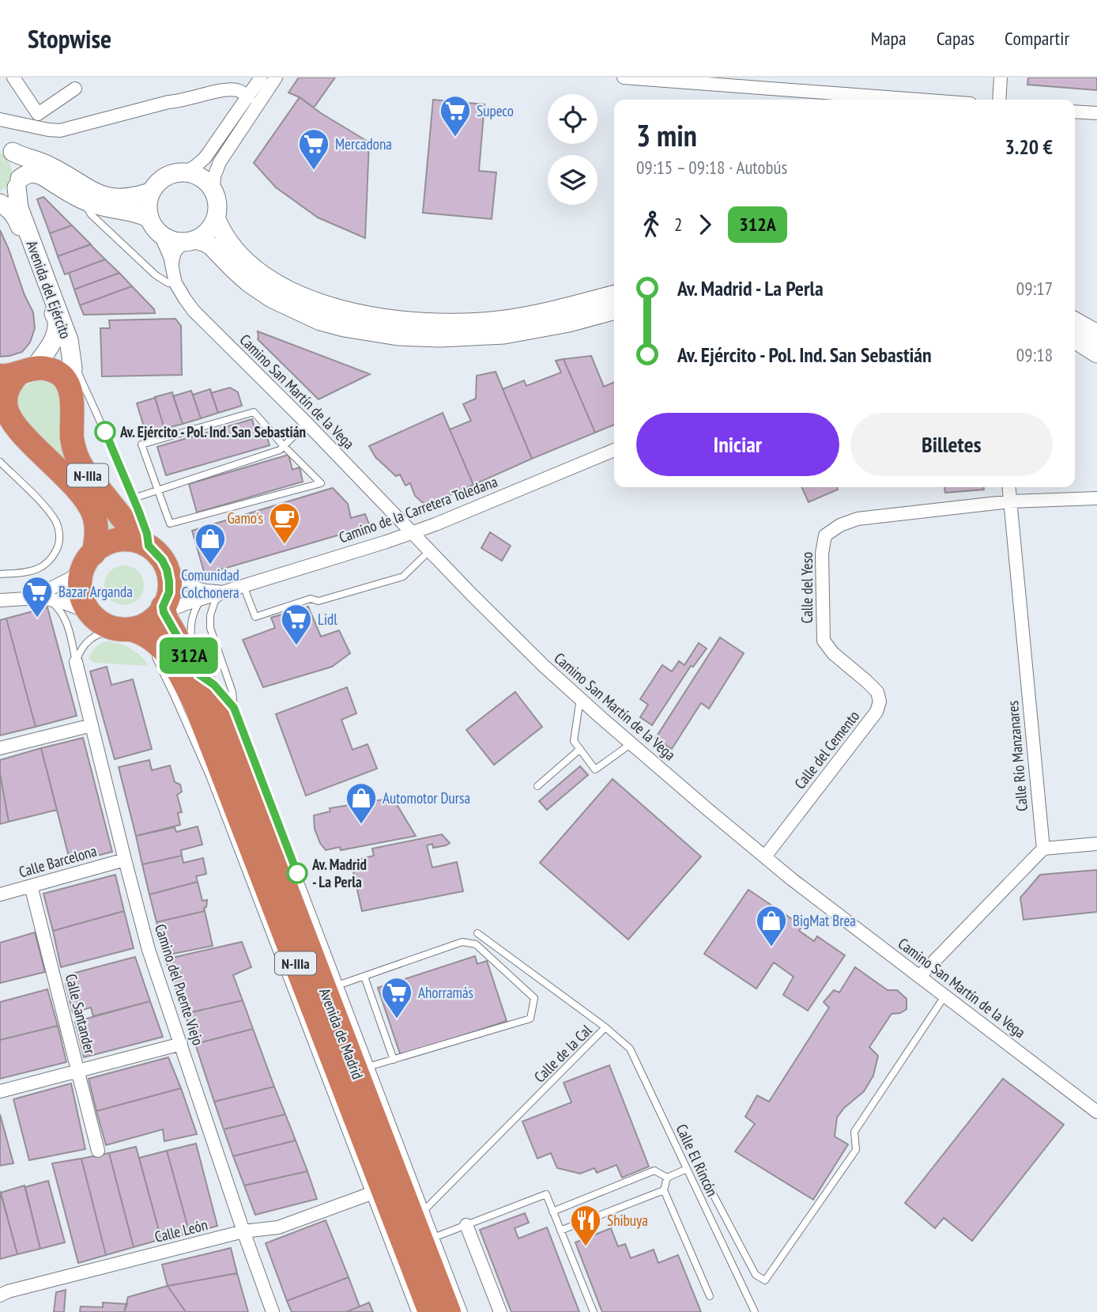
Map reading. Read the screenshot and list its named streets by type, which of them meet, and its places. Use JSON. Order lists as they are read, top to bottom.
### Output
{
  "streets": {
    "highway": ["N-IIIa", "Avenida de Madrid"],
    "main road": ["Avenida del Ejército"],
    "street": [
      "Camino San Martín de la Vega",
      "Camino de la Carretera Toledana",
      "Calle del Yeso",
      "Calle del Cemento",
      "Calle Río Manzanares",
      "Calle Barcelona",
      "Camino del Puente Viejo",
      "Calle Santander",
      "Calle León"
    ],
    "lane": ["Calle de la Cal", "Calle El Rincón"]
  },
  "crossings": [
    ["Avenida del Ejército", "N-IIIa"],
    ["Camino San Martín de la Vega", "Camino de la Carretera Toledana"],
    ["Camino San Martín de la Vega", "Calle del Cemento"],
    ["N-IIIa", "Camino de la Carretera Toledana"],
    ["N-IIIa", "Avenida de Madrid"],
    ["Camino de la Carretera Toledana", "Avenida de Madrid"],
    ["Calle del Yeso", "Calle del Cemento"],
    ["Calle del Yeso", "Calle Río Manzanares"],
    ["Calle Barcelona", "Camino del Puente Viejo"],
    ["Calle Barcelona", "Calle Santander"],
    ["Camino del Puente Viejo", "Calle León"],
    ["Calle de la Cal", "Calle El Rincón"]
  ],
  "places": {
    "supermarket": [
      "Supeco",
      "Mercadona",
      "Bazar Arganda",
      "Lidl",
      "Ahorramás"
    ],
    "other": ["Av. Ejército - Pol. Ind. San Sebastián", "Av. Madrid - La Perla"],
    "cafe": ["Gamo's"],
    "shop": ["Comunidad Colchonera", "Automotor Dursa", "BigMat Brea"],
    "restaurant": ["Shibuya"]
  },
  "lines": ["bus line 312A"],
  "page": {
    "header": "Stopwise",
    "nav": ["Mapa", "Capas", "Compartir"],
    "on_map": "312A",
    "heading": ["3 min", "09:15 – 09:18 · Autobús", "3.20 €"],
    "legs": ["2", "312A"],
    "list": [
      {
        "name": "Av. Madrid - La Perla",
        "value": "09:17"
      },
      {
        "name": "Av. Ejército - Pol. Ind. San Sebastián",
        "value": "09:18"
      }
    ],
    "buttons": ["Iniciar", "Billetes"]
  }
}
